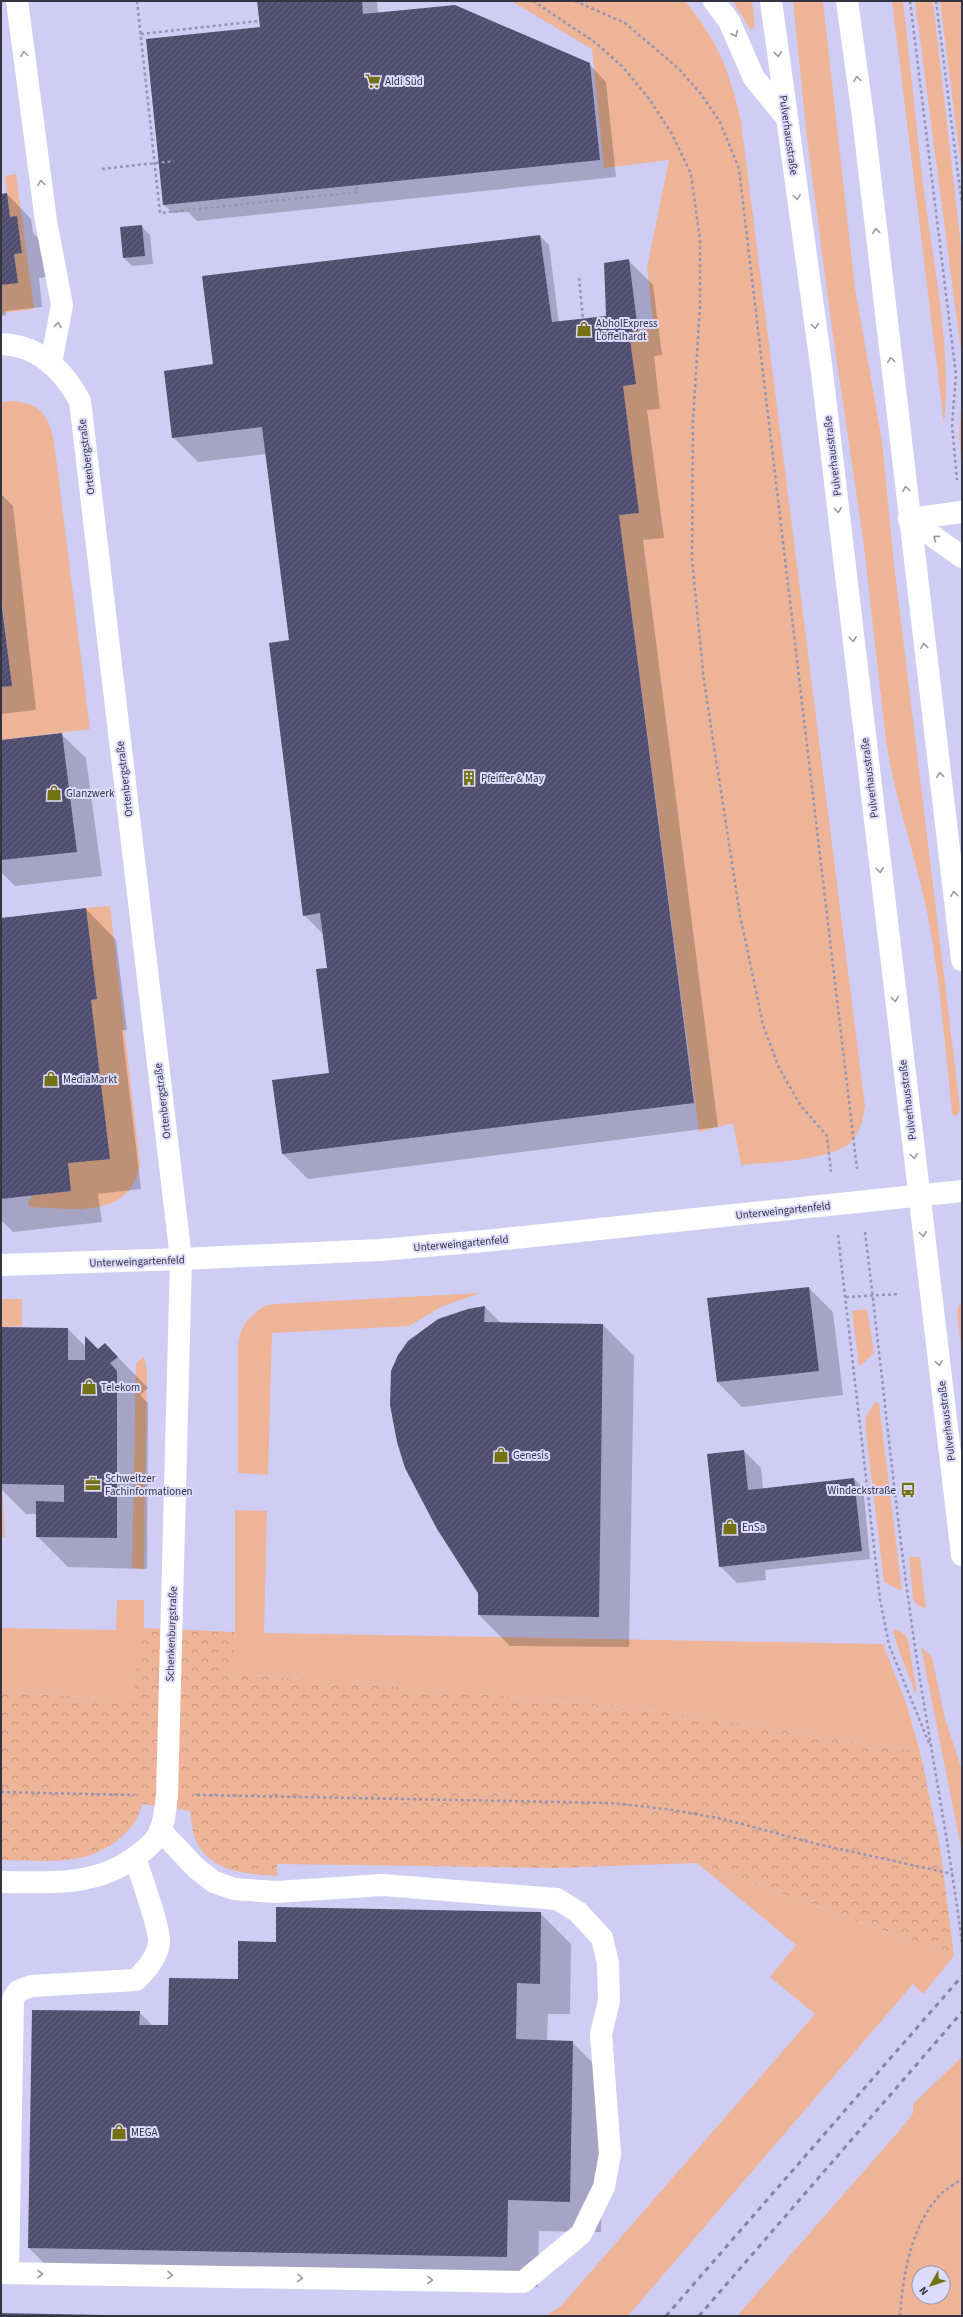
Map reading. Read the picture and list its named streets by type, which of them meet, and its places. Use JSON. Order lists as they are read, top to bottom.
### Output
{
  "streets": {
    "main road": [
      "Pulverhausstraße",
      "Ortenbergstraße",
      "Unterweingartenfeld",
      "Schenkenburgstraße"
    ]
  },
  "crossings": [
    ["Pulverhausstraße", "Unterweingartenfeld"],
    ["Ortenbergstraße", "Unterweingartenfeld"],
    ["Ortenbergstraße", "Schenkenburgstraße"],
    ["Unterweingartenfeld", "Schenkenburgstraße"]
  ],
  "places": {
    "supermarket": ["Aldi Süd"],
    "shop": [
      "AbholExpress Löffelhardt",
      "Glanzwerk",
      "MediaMarkt",
      "Telekom",
      "Genesis",
      "EnSa",
      "MEGA"
    ],
    "building": ["Pfeiffer & May"],
    "office": ["Schweitzer Fachinformationen"],
    "bus stop": ["Windeckstraße"]
  },
  "north": "bottom left"
}
